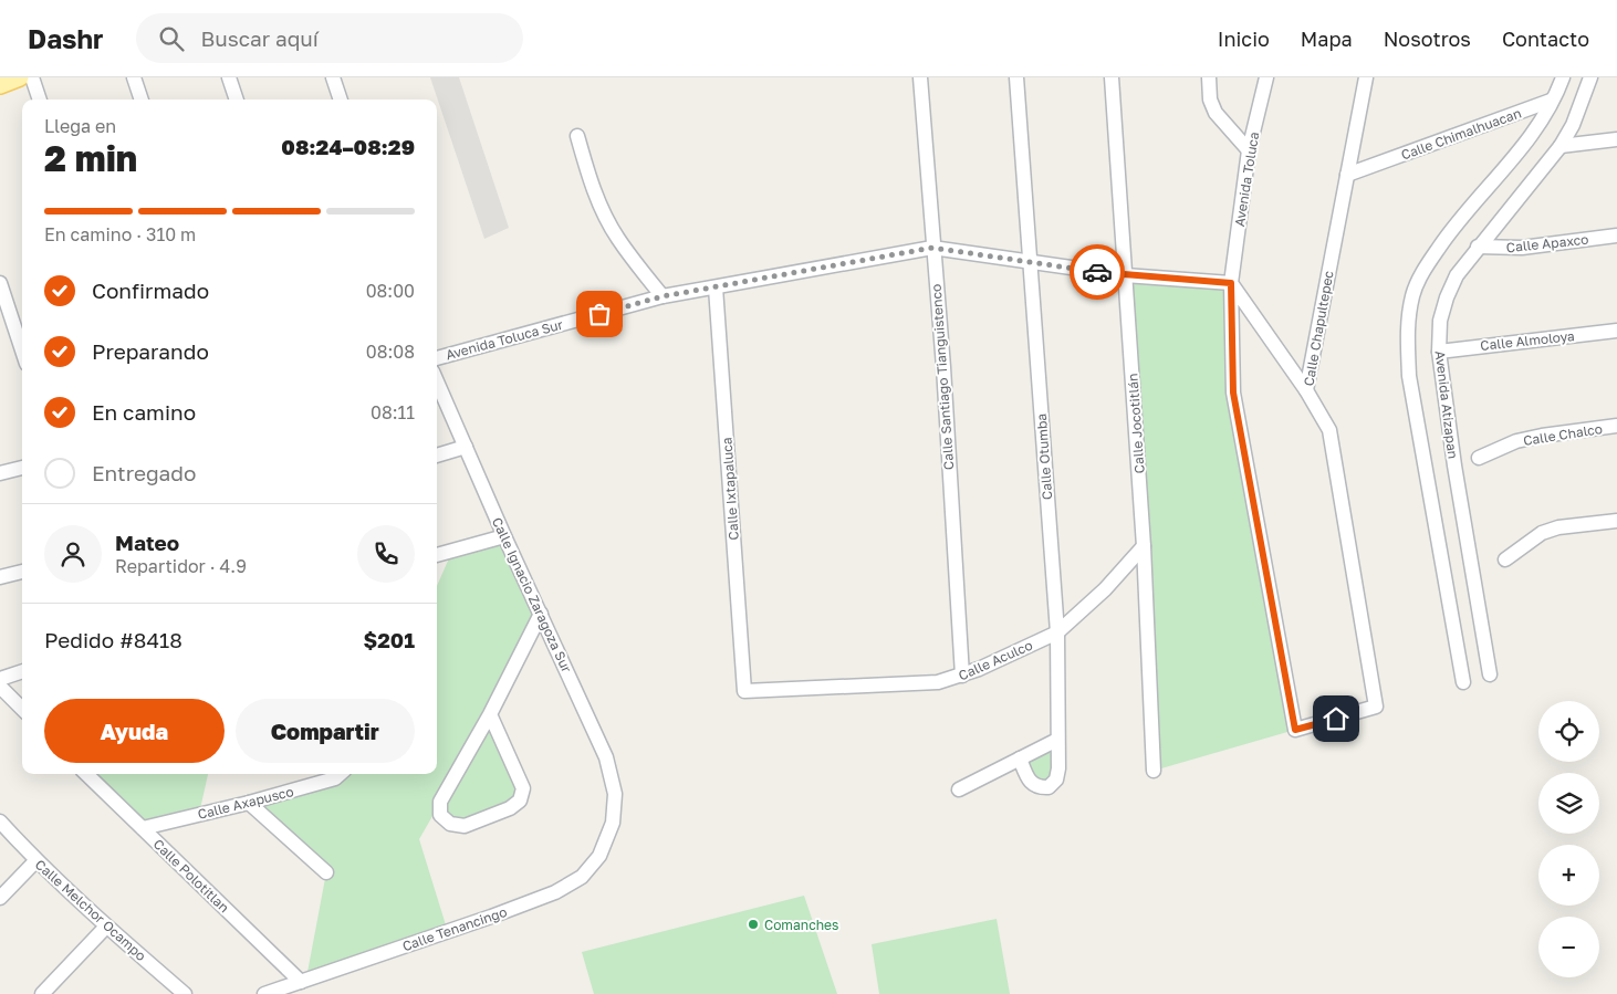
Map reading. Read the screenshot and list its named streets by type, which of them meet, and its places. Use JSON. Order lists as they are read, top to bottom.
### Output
{
  "streets": {
    "street": [
      "Calle Chimalhuacan",
      "Avenida Toluca",
      "Calle Apaxco",
      "Calle Chapultepec",
      "Avenida Toluca Sur",
      "Calle Almoloya",
      "Calle Santiago Tianguistenco",
      "Avenida Atizapan",
      "Calle Jocotitlán",
      "Calle Chalco",
      "Calle Otumba",
      "Calle Ixtapaluca",
      "Calle Ignacio Zaragoza Sur",
      "Calle Aculco",
      "Calle Axapusco",
      "Calle Polotitlan",
      "Calle Melchor Ocampo",
      "Calle Tenancingo"
    ]
  },
  "crossings": [
    ["Calle Chimalhuacan", "Calle Chapultepec"],
    ["Avenida Toluca", "Calle Chapultepec"],
    ["Avenida Toluca", "Avenida Toluca Sur"],
    ["Calle Apaxco", "Avenida Atizapan"],
    ["Avenida Toluca Sur", "Calle Santiago Tianguistenco"],
    ["Avenida Toluca Sur", "Calle Jocotitlán"],
    ["Avenida Toluca Sur", "Calle Otumba"],
    ["Avenida Toluca Sur", "Calle Ixtapaluca"],
    ["Calle Almoloya", "Avenida Atizapan"],
    ["Calle Santiago Tianguistenco", "Calle Aculco"],
    ["Calle Jocotitlán", "Calle Aculco"],
    ["Calle Otumba", "Calle Aculco"],
    ["Calle Ixtapaluca", "Calle Aculco"],
    ["Calle Ignacio Zaragoza Sur", "Calle Tenancingo"],
    ["Calle Axapusco", "Calle Polotitlan"],
    ["Calle Polotitlan", "Calle Tenancingo"]
  ],
  "places": ["Comanches"],
  "page": {
    "header": "Dashr",
    "search": "Buscar aquí",
    "nav": [
      "Inicio",
      "Mapa",
      "Nosotros",
      "Contacto"
    ],
    "heading": ["2 min", "Llega en", "08:24–08:29"],
    "panel": [
      "Mateo",
      "Repartidor · 4.9",
      "Pedido #8418",
      "$201"
    ],
    "bar": "En camino · 310 m",
    "list": [
      ["Confirmado", "08:00"],
      ["Preparando", "08:08"],
      ["En camino", "08:11"],
      "Entregado"
    ],
    "buttons": ["Ayuda", "Compartir"],
    "map_buttons": ["+", "−"]
  }
}
